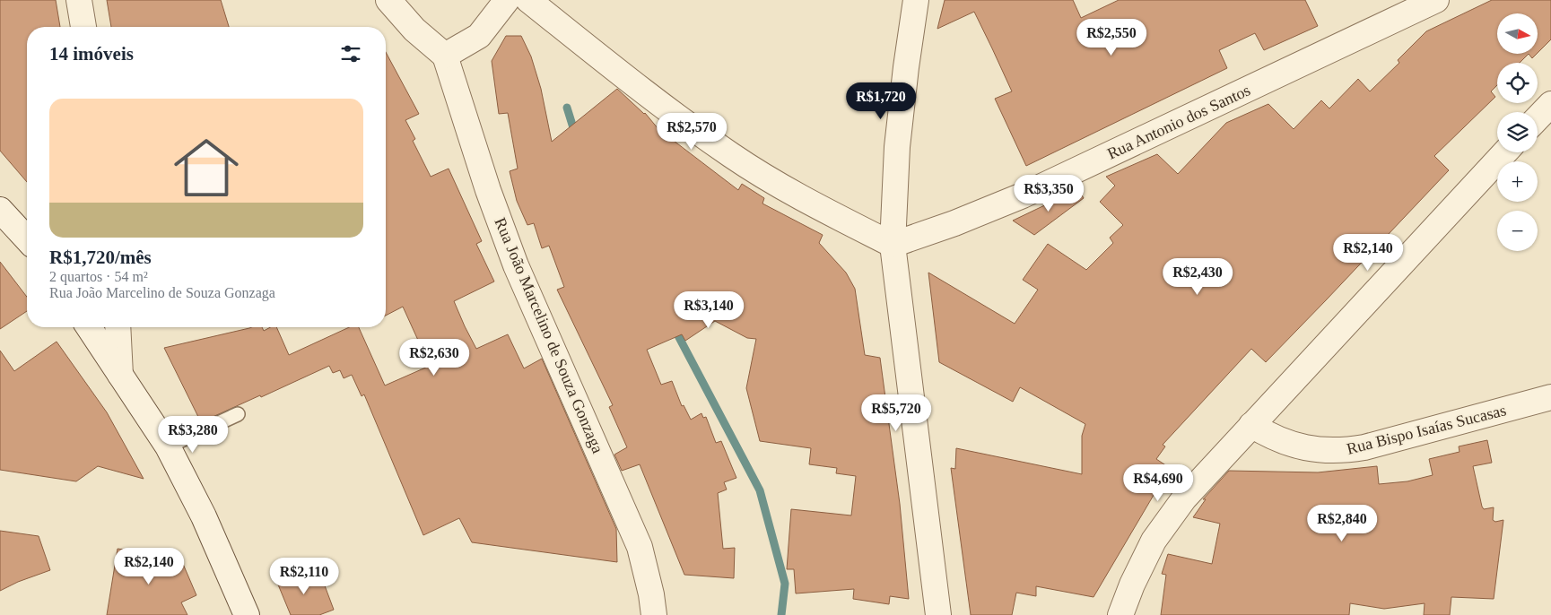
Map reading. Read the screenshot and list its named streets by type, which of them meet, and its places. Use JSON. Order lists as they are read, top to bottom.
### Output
{
  "streets": {
    "street": ["Rua Antonio dos Santos", "Rua João Marcelino de Souza Gonzaga", "Rua Bispo Isaías Sucasas"]
  },
  "north": "right",
  "page": {
    "map_buttons": ["+", "−"],
    "price": [
      "R$2,550",
      "R$1,720",
      "R$2,570",
      "R$3,350",
      "R$2,140",
      "R$2,430",
      "R$3,140",
      "R$2,630",
      "R$5,720",
      "R$3,280",
      "R$4,690",
      "R$2,840",
      "R$2,140",
      "R$2,110"
    ],
    "heading": "14 imóveis",
    "list": [
      {
        "name": "R$1,720/mês",
        "note": "2 quartos · 54 m² · Rua João Marcelino de Souza Gonzaga"
      }
    ]
  }
}
